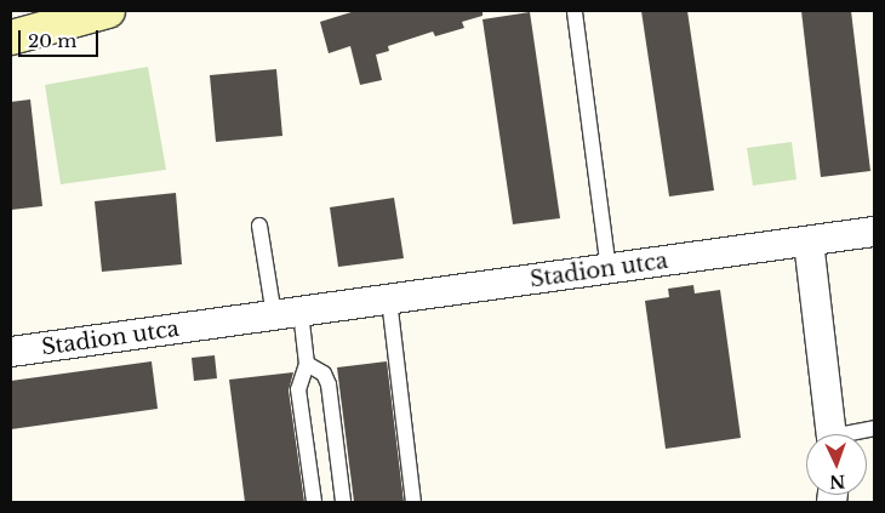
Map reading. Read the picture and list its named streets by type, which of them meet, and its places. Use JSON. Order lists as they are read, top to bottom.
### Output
{
  "streets": {
    "street": ["Stadion utca"]
  },
  "scale_bar": "20 m",
  "north": "bottom"
}
